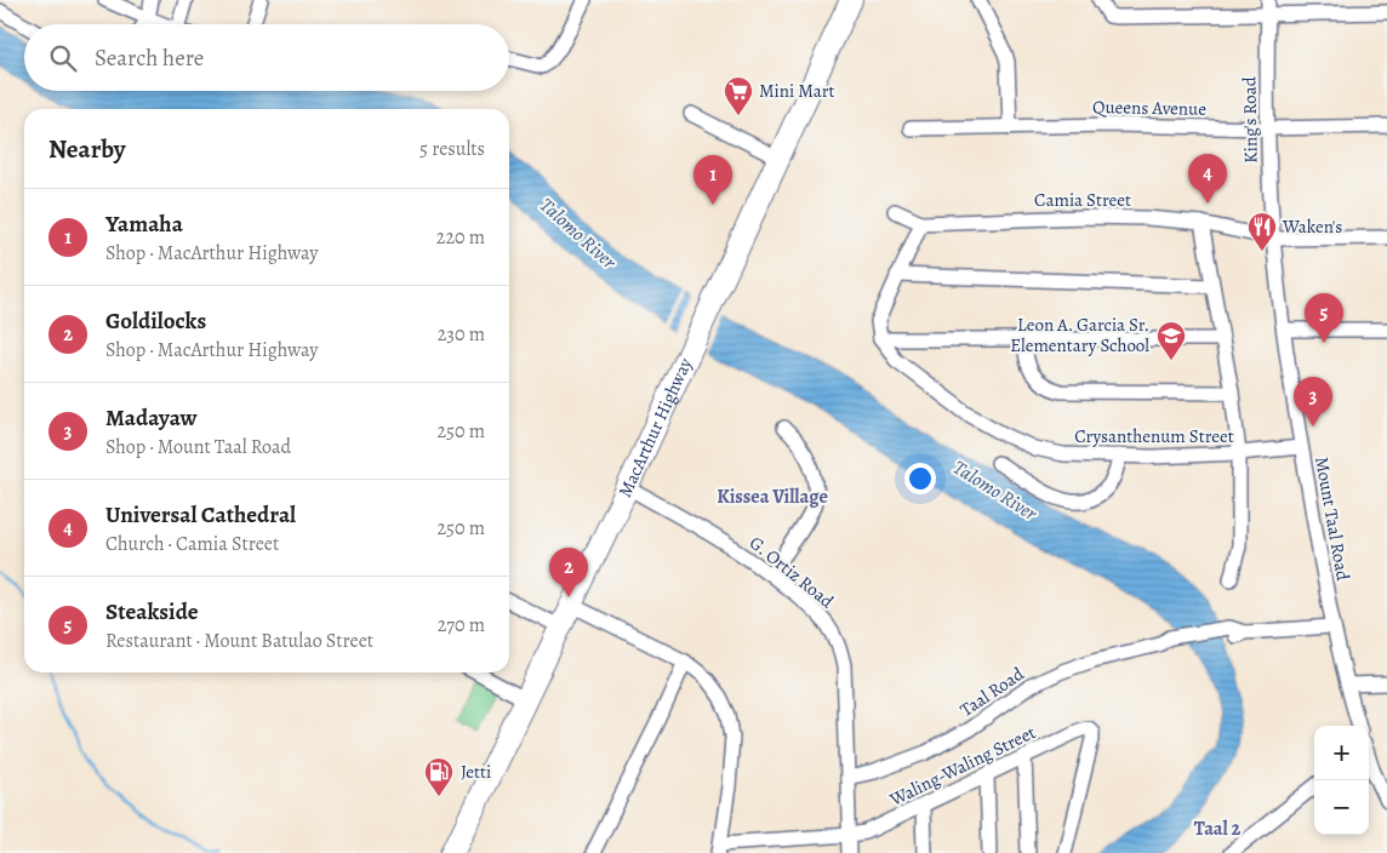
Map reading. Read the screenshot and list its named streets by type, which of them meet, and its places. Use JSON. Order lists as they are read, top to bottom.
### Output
{
  "streets": {
    "highway": ["MacArthur Highway"],
    "street": [
      "Queens Avenue",
      "King's Road",
      "Camia Street",
      "Crysanthenum Street",
      "Mount Taal Road",
      "G. Ortiz Road",
      "Taal Road",
      "Waling-Waling Street"
    ]
  },
  "crossings": [
    ["Queens Avenue", "King's Road"],
    ["King's Road", "Camia Street"],
    ["King's Road", "Mount Taal Road"],
    ["Camia Street", "Mount Taal Road"],
    ["MacArthur Highway", "G. Ortiz Road"],
    ["Crysanthenum Street", "Mount Taal Road"],
    ["Mount Taal Road", "Taal Road"],
    ["G. Ortiz Road", "Taal Road"],
    ["G. Ortiz Road", "Waling-Waling Street"]
  ],
  "districts": ["Kissea Village", "Taal 2"],
  "water": ["Talomo River"],
  "places": {
    "supermarket": ["Mini Mart"],
    "restaurant": ["Waken's"],
    "school or university": ["Leon A. Garcia Sr. Elementary School"],
    "fuel station": ["Jetti"]
  },
  "page": {
    "search": "Search here",
    "heading": ["Nearby", "5 results"],
    "pins": [
      "4",
      "1",
      "5",
      "3",
      "2"
    ],
    "list": [
      {
        "mark": "1",
        "name": "Yamaha",
        "note": "Shop · MacArthur Highway",
        "value": "220 m"
      },
      {
        "mark": "2",
        "name": "Goldilocks",
        "note": "Shop · MacArthur Highway",
        "value": "230 m"
      },
      {
        "mark": "3",
        "name": "Madayaw",
        "note": "Shop · Mount Taal Road",
        "value": "250 m"
      },
      {
        "mark": "4",
        "name": "Universal Cathedral",
        "note": "Church · Camia Street",
        "value": "250 m"
      },
      {
        "mark": "5",
        "name": "Steakside",
        "note": "Restaurant · Mount Batulao Street",
        "value": "270 m"
      }
    ],
    "map_buttons": ["+", "−"]
  }
}
